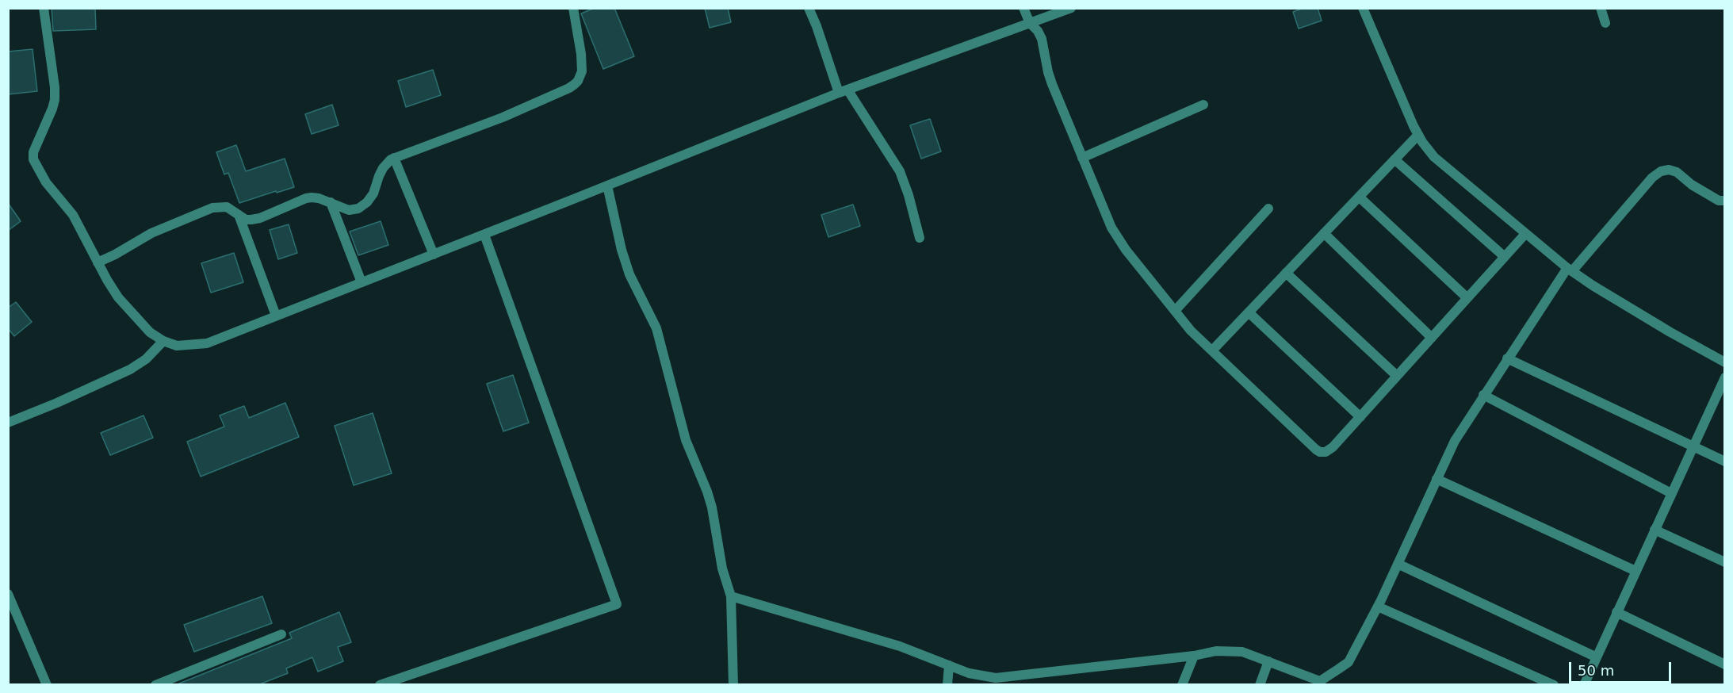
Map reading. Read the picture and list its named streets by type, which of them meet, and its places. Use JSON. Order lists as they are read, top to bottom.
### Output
{
  "scale_bar": "50 m"
}
